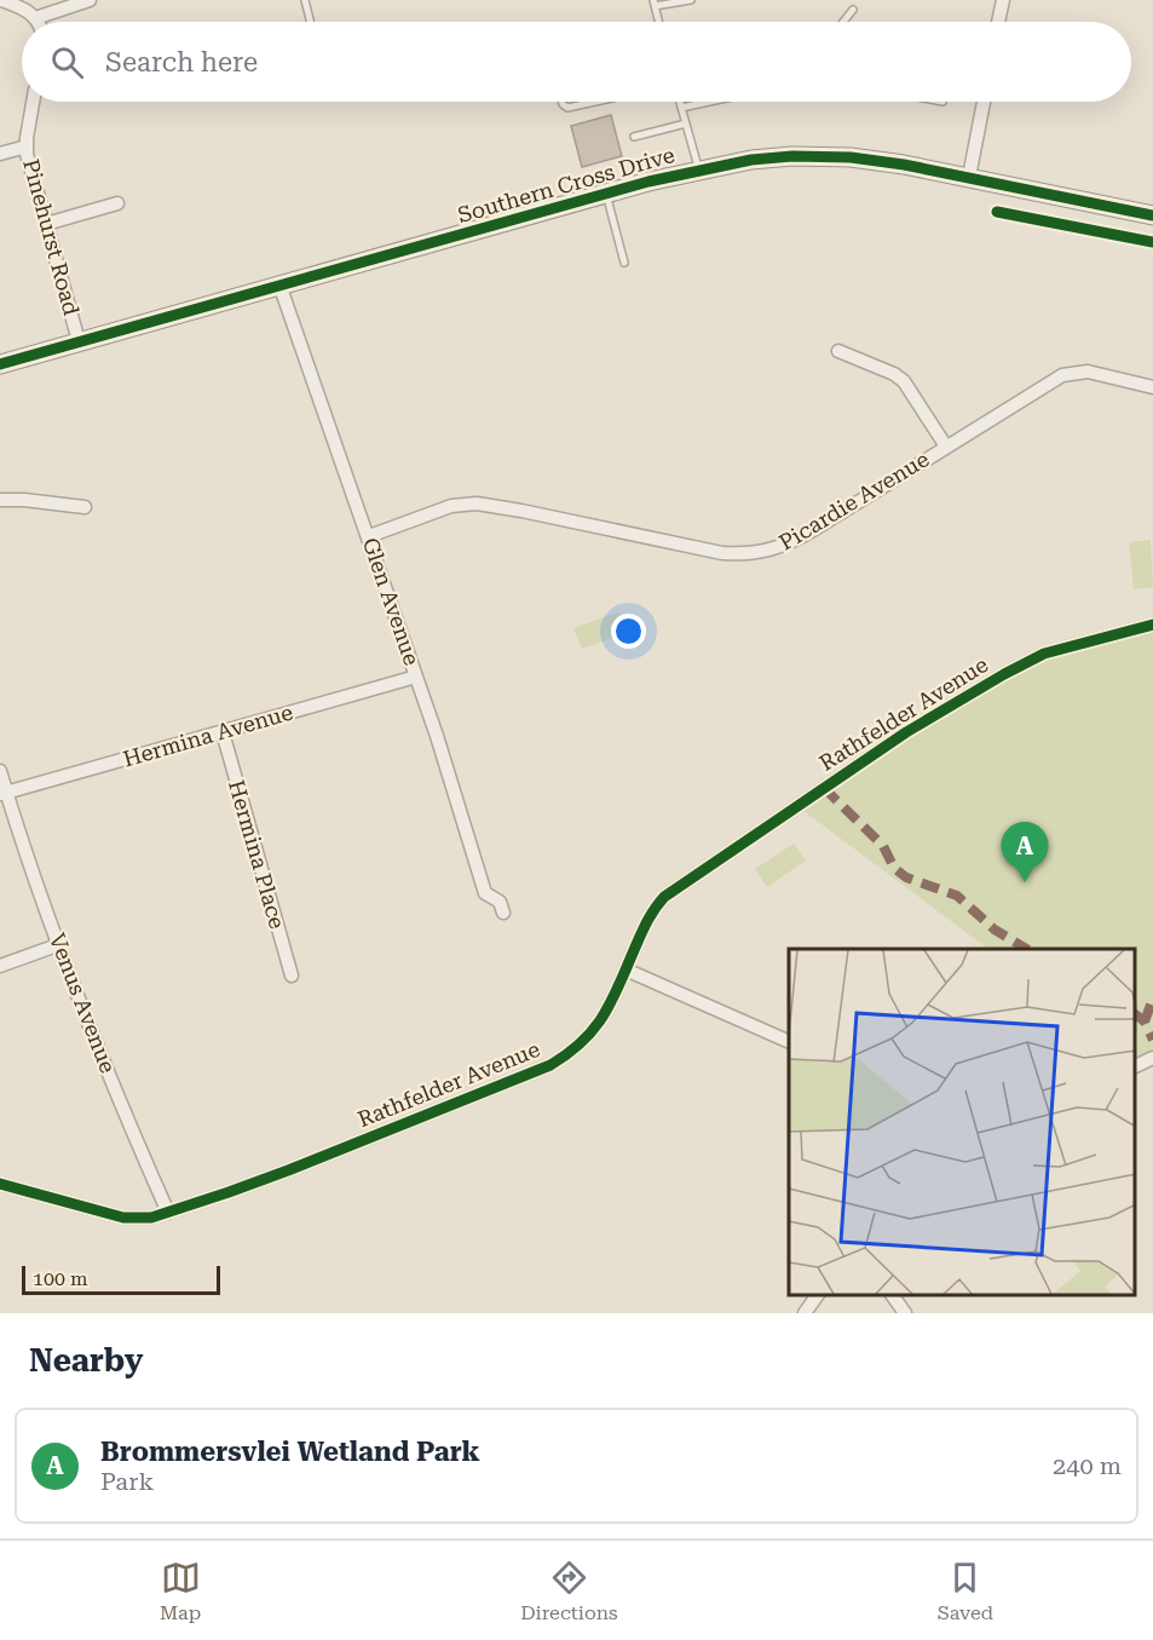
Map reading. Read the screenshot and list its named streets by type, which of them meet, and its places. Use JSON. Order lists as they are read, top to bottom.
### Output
{
  "streets": {
    "street": [
      "Southern Cross Drive",
      "Pinehurst Road",
      "Picardie Avenue",
      "Glen Avenue",
      "Rathfelder Avenue",
      "Hermina Avenue",
      "Hermina Place",
      "Venus Avenue"
    ]
  },
  "crossings": [
    ["Southern Cross Drive", "Pinehurst Road"],
    ["Southern Cross Drive", "Glen Avenue"],
    ["Picardie Avenue", "Glen Avenue"],
    ["Glen Avenue", "Hermina Avenue"],
    ["Rathfelder Avenue", "Venus Avenue"],
    ["Hermina Avenue", "Hermina Place"],
    ["Hermina Avenue", "Venus Avenue"]
  ],
  "scale_bar": "100 m",
  "page": {
    "search": "Search here",
    "pins": "A",
    "scale": "100 m",
    "heading": "Nearby",
    "list": [
      {
        "mark": "A",
        "name": "Brommersvlei Wetland Park",
        "note": "Park",
        "value": "240 m"
      }
    ],
    "nav": ["Map", "Directions", "Saved"]
  }
}
